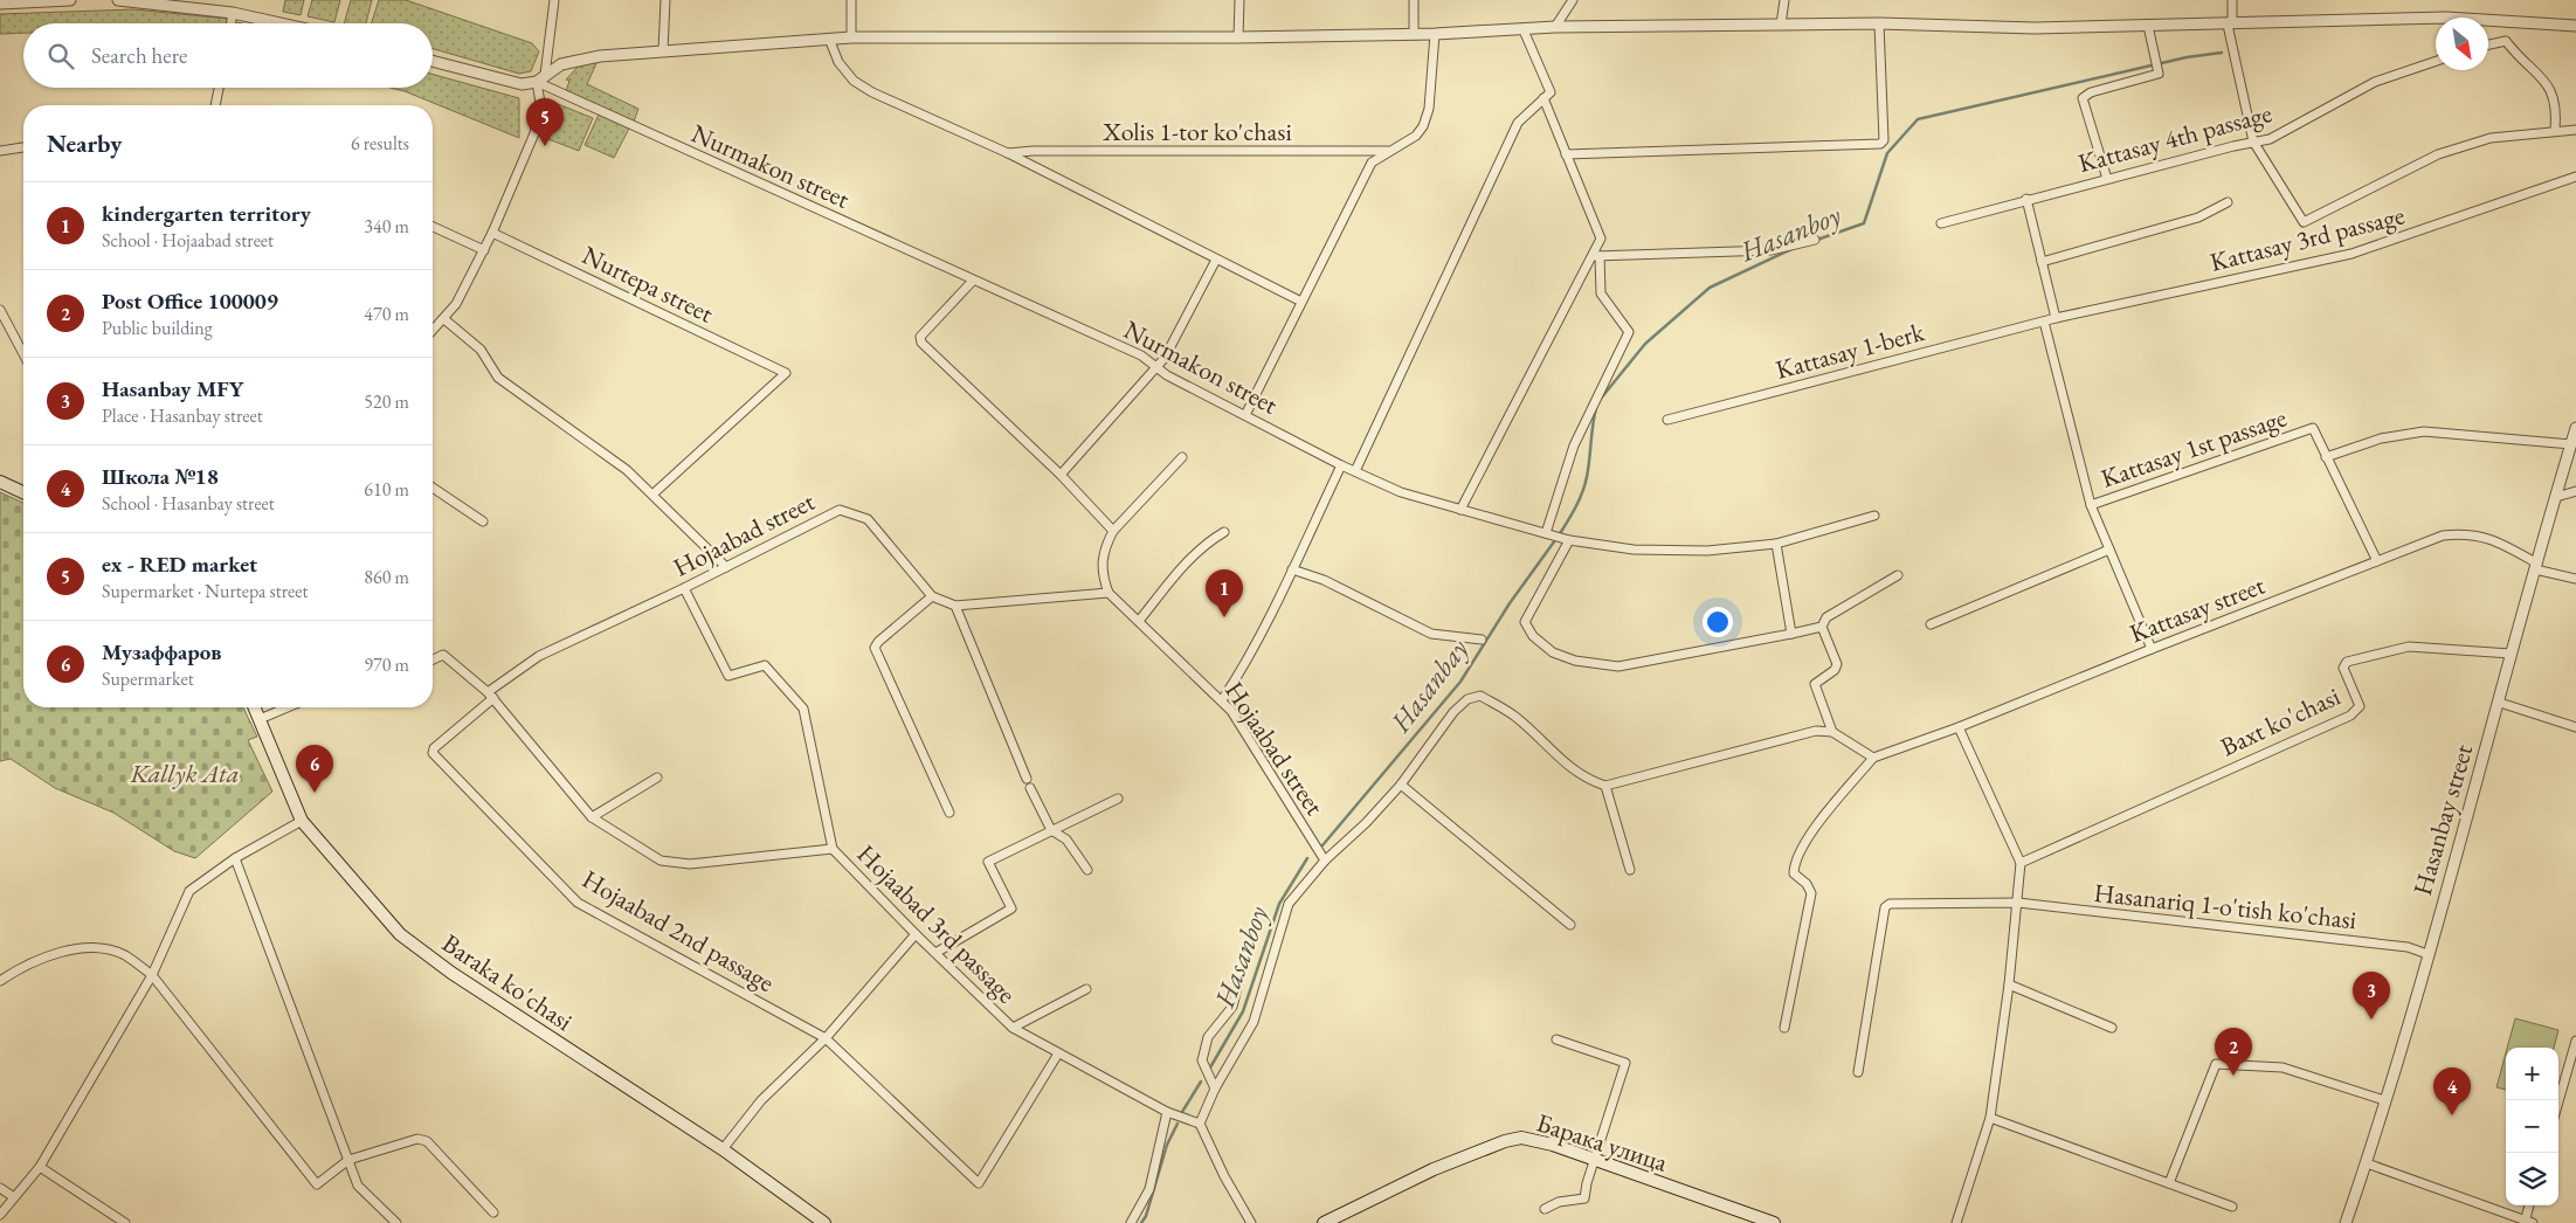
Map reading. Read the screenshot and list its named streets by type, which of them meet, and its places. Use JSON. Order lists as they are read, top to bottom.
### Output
{
  "streets": {
    "main road": ["Baraka ko'chasi", "Барака улица"],
    "street": [
      "Xolis 1-tor ko'chasi",
      "Kattasay 4th passage",
      "Nurmakon street",
      "Kattasay 3rd passage",
      "Nurtepa street",
      "Kattasay 1-berk",
      "Kattasay 1st passage",
      "Hojaabad street",
      "Kattasay street",
      "Baxt ko'chasi",
      "Hasanbay street",
      "Hasanariq 1-o'tish ko'chasi",
      "Hojaabad 3rd passage",
      "Hojaabad 2nd passage"
    ]
  },
  "crossings": [
    ["Kattasay 3rd passage", "Kattasay 1-berk"],
    ["Kattasay 1st passage", "Kattasay street"],
    ["Hojaabad street", "Hojaabad 3rd passage"],
    ["Hojaabad street", "Hojaabad 2nd passage"],
    ["Kattasay street", "Hasanbay street"],
    ["Baxt ko'chasi", "Hasanbay street"],
    ["Hasanbay street", "Hasanariq 1-o'tish ko'chasi"],
    ["Hojaabad 3rd passage", "Hojaabad 2nd passage"]
  ],
  "water": ["Hasanboy", "Hasanbay"],
  "parks": ["Kallyk Ata"],
  "north": "bottom right",
  "page": {
    "search": "Search here",
    "pins": [
      "5",
      "1",
      "6",
      "3",
      "2",
      "4"
    ],
    "heading": ["Nearby", "6 results"],
    "list": [
      {
        "mark": "1",
        "name": "kindergarten territory",
        "note": "School · Hojaabad street",
        "value": "340 m"
      },
      {
        "mark": "2",
        "name": "Post Office 100009",
        "note": "Public building",
        "value": "470 m"
      },
      {
        "mark": "3",
        "name": "Hasanbay MFY",
        "note": "Place · Hasanbay street",
        "value": "520 m"
      },
      {
        "mark": "4",
        "name": "Школа №18",
        "note": "School · Hasanbay street",
        "value": "610 m"
      },
      {
        "mark": "5",
        "name": "ex - RED market",
        "note": "Supermarket · Nurtepa street",
        "value": "860 m"
      },
      {
        "mark": "6",
        "name": "Музаффаров",
        "note": "Supermarket",
        "value": "970 m"
      }
    ],
    "map_buttons": ["+", "−"]
  }
}
